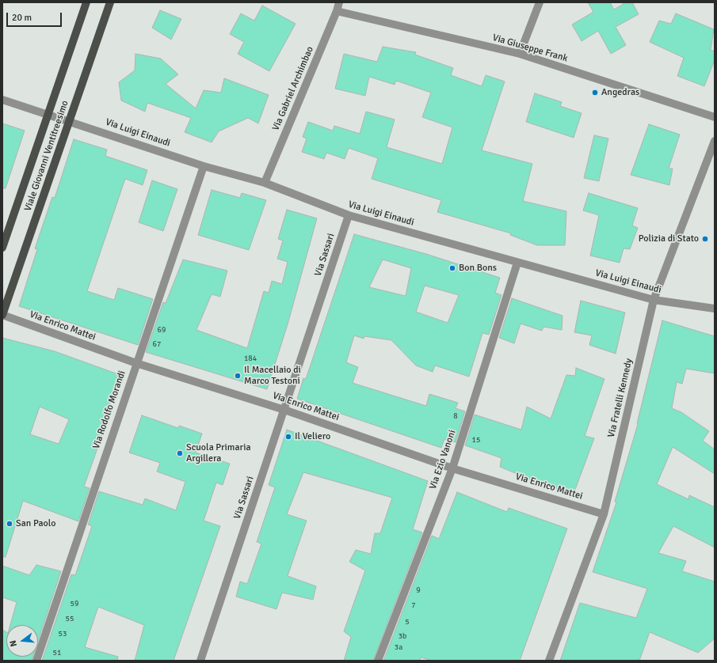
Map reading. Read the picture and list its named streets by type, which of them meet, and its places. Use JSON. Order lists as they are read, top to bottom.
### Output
{
  "streets": {
    "main road": ["Viale Giovanni Ventitreesimo"],
    "street": [
      "Via Giuseppe Frank",
      "Via Gabriel Archimbao",
      "Via Luigi Einaudi",
      "Via Sassari",
      "Via Enrico Mattei",
      "Via Fratelli Kennedy",
      "Via Rodolfo Morandi",
      "Via Ezio Vanoni"
    ]
  },
  "crossings": [
    ["Via Giuseppe Frank", "Via Gabriel Archimbao"],
    ["Via Gabriel Archimbao", "Via Luigi Einaudi"],
    ["Via Luigi Einaudi", "Viale Giovanni Ventitreesimo"],
    ["Via Luigi Einaudi", "Via Sassari"],
    ["Via Luigi Einaudi", "Via Fratelli Kennedy"],
    ["Via Luigi Einaudi", "Via Rodolfo Morandi"],
    ["Via Luigi Einaudi", "Via Ezio Vanoni"],
    ["Viale Giovanni Ventitreesimo", "Via Enrico Mattei"],
    ["Via Sassari", "Via Enrico Mattei"],
    ["Via Enrico Mattei", "Via Fratelli Kennedy"],
    ["Via Enrico Mattei", "Via Rodolfo Morandi"],
    ["Via Enrico Mattei", "Via Ezio Vanoni"]
  ],
  "places": [
    "Angedras",
    "Polizia di Stato",
    "Bon Bons",
    "Il Macellaio di Marco Testoni",
    "Il Veliero",
    "Scuola Primaria Argillera",
    "San Paolo"
  ],
  "house_numbers": [
    "69",
    "67",
    "184",
    "8",
    "15",
    "9",
    "59",
    "7",
    "55",
    "5",
    "53",
    "3b",
    "3a",
    "51"
  ],
  "scale_bar": "20 m",
  "north": "left"
}
